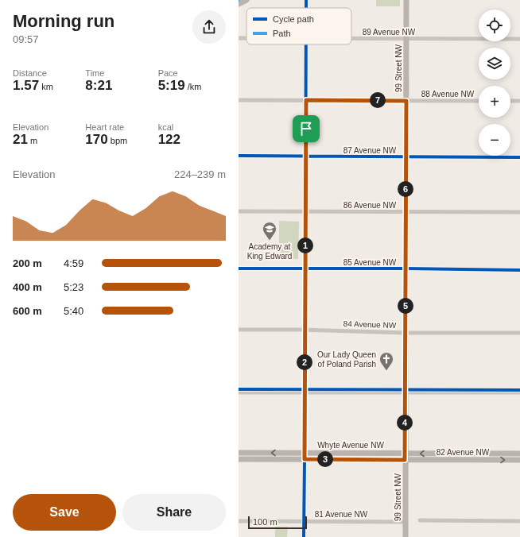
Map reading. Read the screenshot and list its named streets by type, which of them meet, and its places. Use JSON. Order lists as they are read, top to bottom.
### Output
{
  "streets": {
    "main road": ["99 Street NW", "Whyte Avenue NW", "82 Avenue NW"],
    "street": [
      "89 Avenue NW",
      "88 Avenue NW",
      "87 Avenue NW",
      "86 Avenue NW",
      "85 Avenue NW",
      "84 Avenue NW",
      "81 Avenue NW"
    ]
  },
  "crossings": [
    ["89 Avenue NW", "99 Street NW"],
    ["99 Street NW", "88 Avenue NW"],
    ["99 Street NW", "87 Avenue NW"],
    ["99 Street NW", "86 Avenue NW"],
    ["99 Street NW", "85 Avenue NW"],
    ["99 Street NW", "84 Avenue NW"],
    ["99 Street NW", "Whyte Avenue NW"],
    ["99 Street NW", "82 Avenue NW"],
    ["99 Street NW", "81 Avenue NW"],
    ["Whyte Avenue NW", "82 Avenue NW"]
  ],
  "places": {
    "school or university": ["Academy at King Edward"],
    "church": ["Our Lady Queen of Poland Parish"]
  },
  "legend": ["Cycle path", "Path"],
  "scale_bar": "100 m",
  "page": {
    "heading": ["Morning run", "09:57"],
    "map_buttons": ["+", "−"],
    "stats": [
      ["Distance", "1.57 km"],
      ["Time", "8:21"],
      ["Pace", "5:19 /km"],
      ["Elevation", "21 m"],
      ["Heart rate", "170 bpm"],
      ["kcal", "122"]
    ],
    "pins": [
      "7",
      "6",
      "1",
      "5",
      "2",
      "4",
      "3"
    ],
    "chart": ["Elevation", "224–239 m"],
    "list": [
      {
        "name": "200 m",
        "note": "4:59"
      },
      {
        "name": "400 m",
        "note": "5:23"
      },
      {
        "name": "600 m",
        "note": "5:40"
      }
    ],
    "buttons": ["Save", "Share"],
    "scale": "100 m"
  }
}
